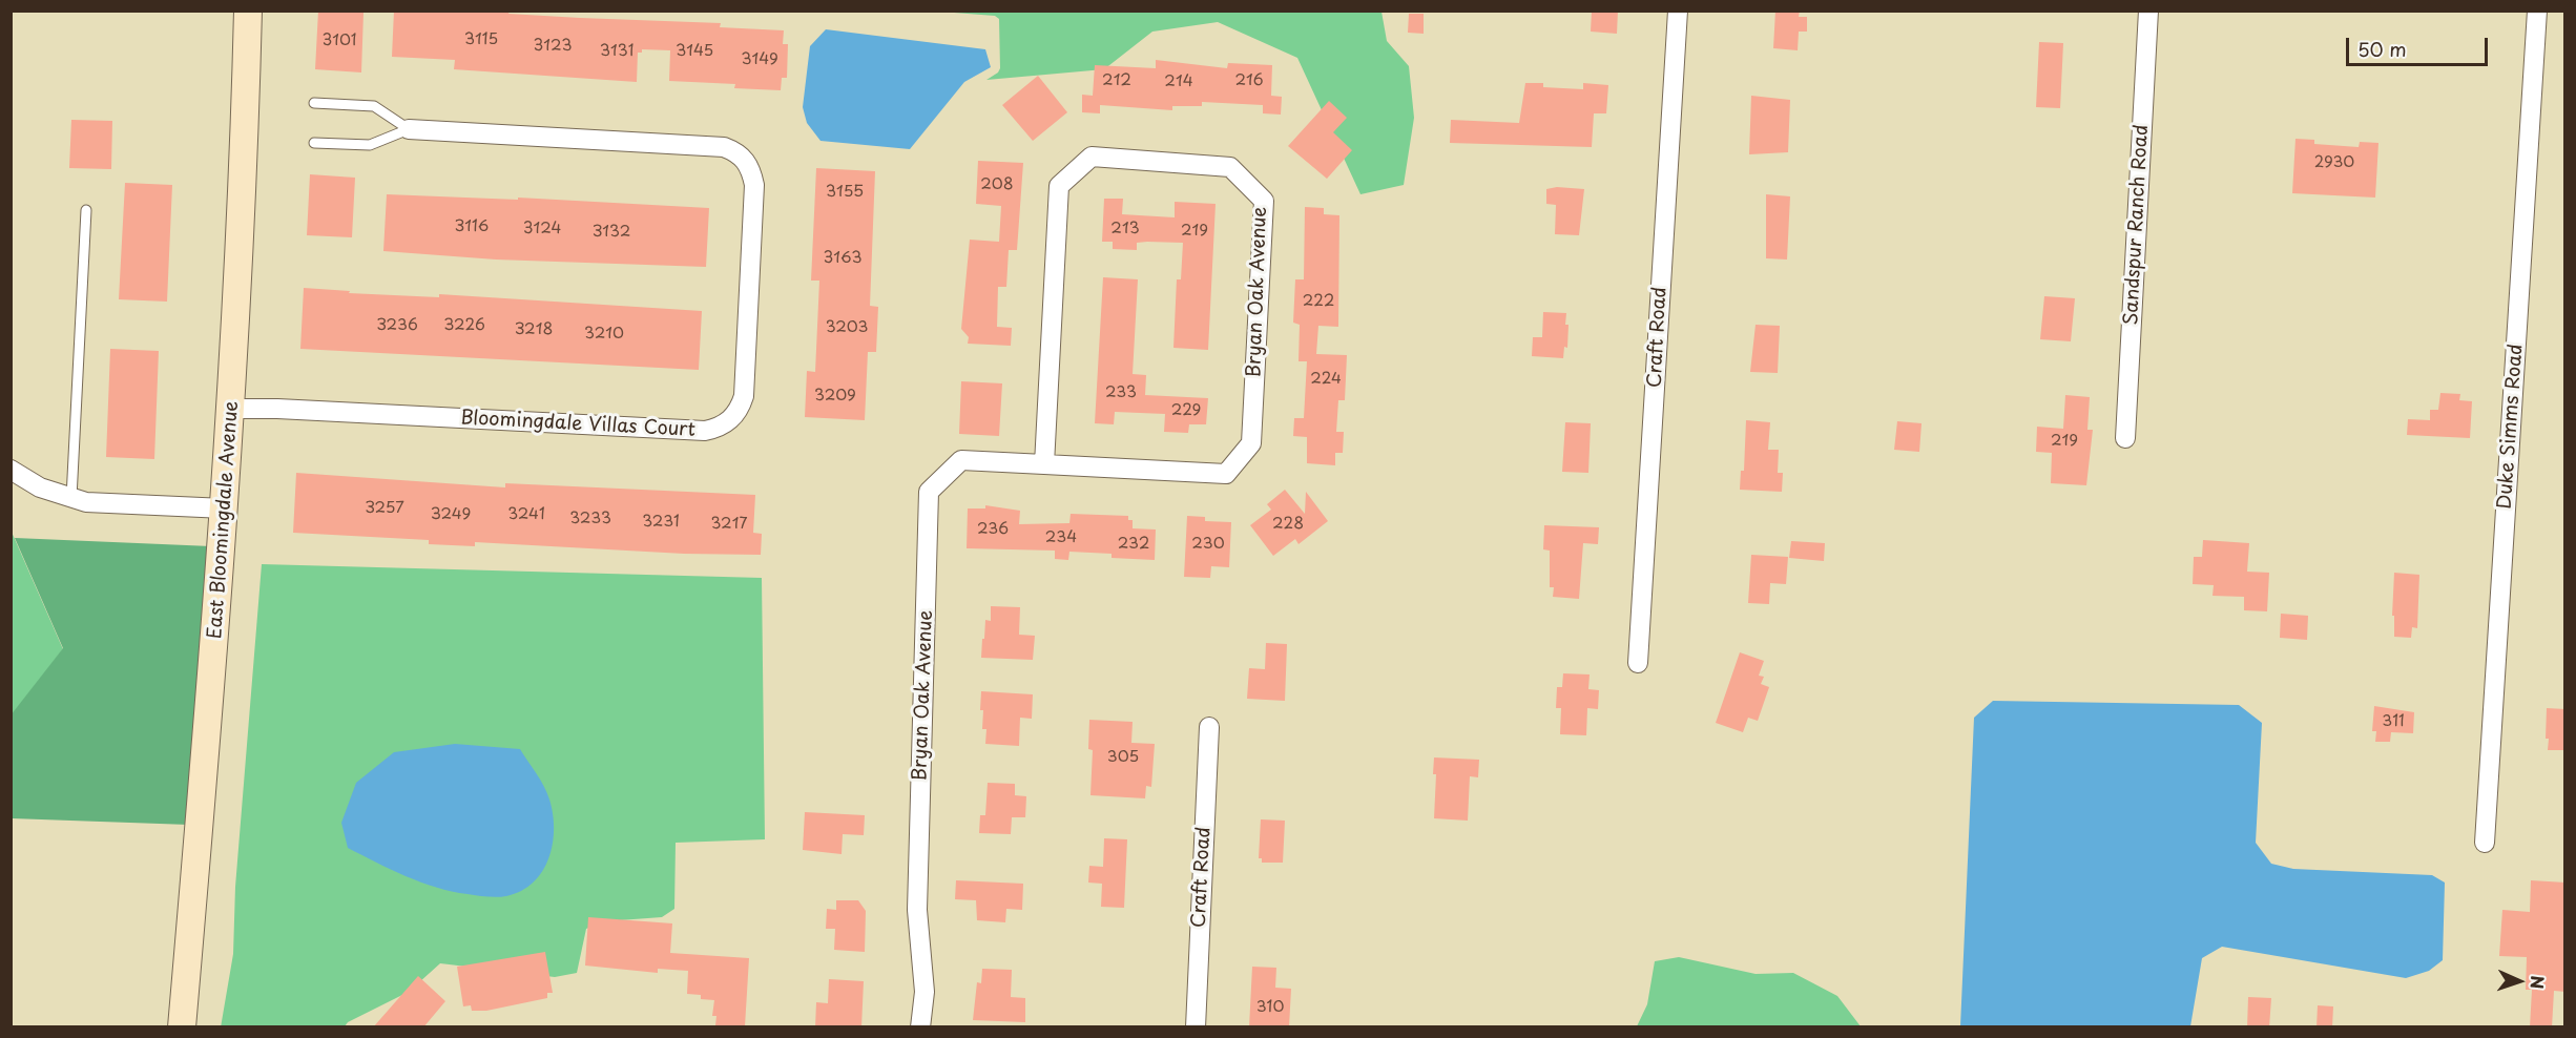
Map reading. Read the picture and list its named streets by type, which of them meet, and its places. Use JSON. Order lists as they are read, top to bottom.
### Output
{
  "streets": {
    "main road": ["East Bloomingdale Avenue"],
    "street": [
      "Sandspur Ranch Road",
      "Bryan Oak Avenue",
      "Craft Road",
      "Bloomingdale Villas Court",
      "Duke Simms Road"
    ]
  },
  "crossings": [
    ["Bloomingdale Villas Court", "East Bloomingdale Avenue"]
  ],
  "house_numbers": [
    "3115",
    "3101",
    "3123",
    "3131",
    "3145",
    "3149",
    "212",
    "216",
    "214",
    "2930",
    "208",
    "3155",
    "3116",
    "3124",
    "213",
    "219",
    "3132",
    "3163",
    "222",
    "3236",
    "3226",
    "3203",
    "3218",
    "3210",
    "224",
    "233",
    "3209",
    "229",
    "219",
    "3257",
    "3249",
    "3241",
    "3233",
    "3231",
    "3217",
    "228",
    "236",
    "234",
    "232",
    "230",
    "311",
    "305",
    "310"
  ],
  "scale_bar": "50 m",
  "north": "right"
}
